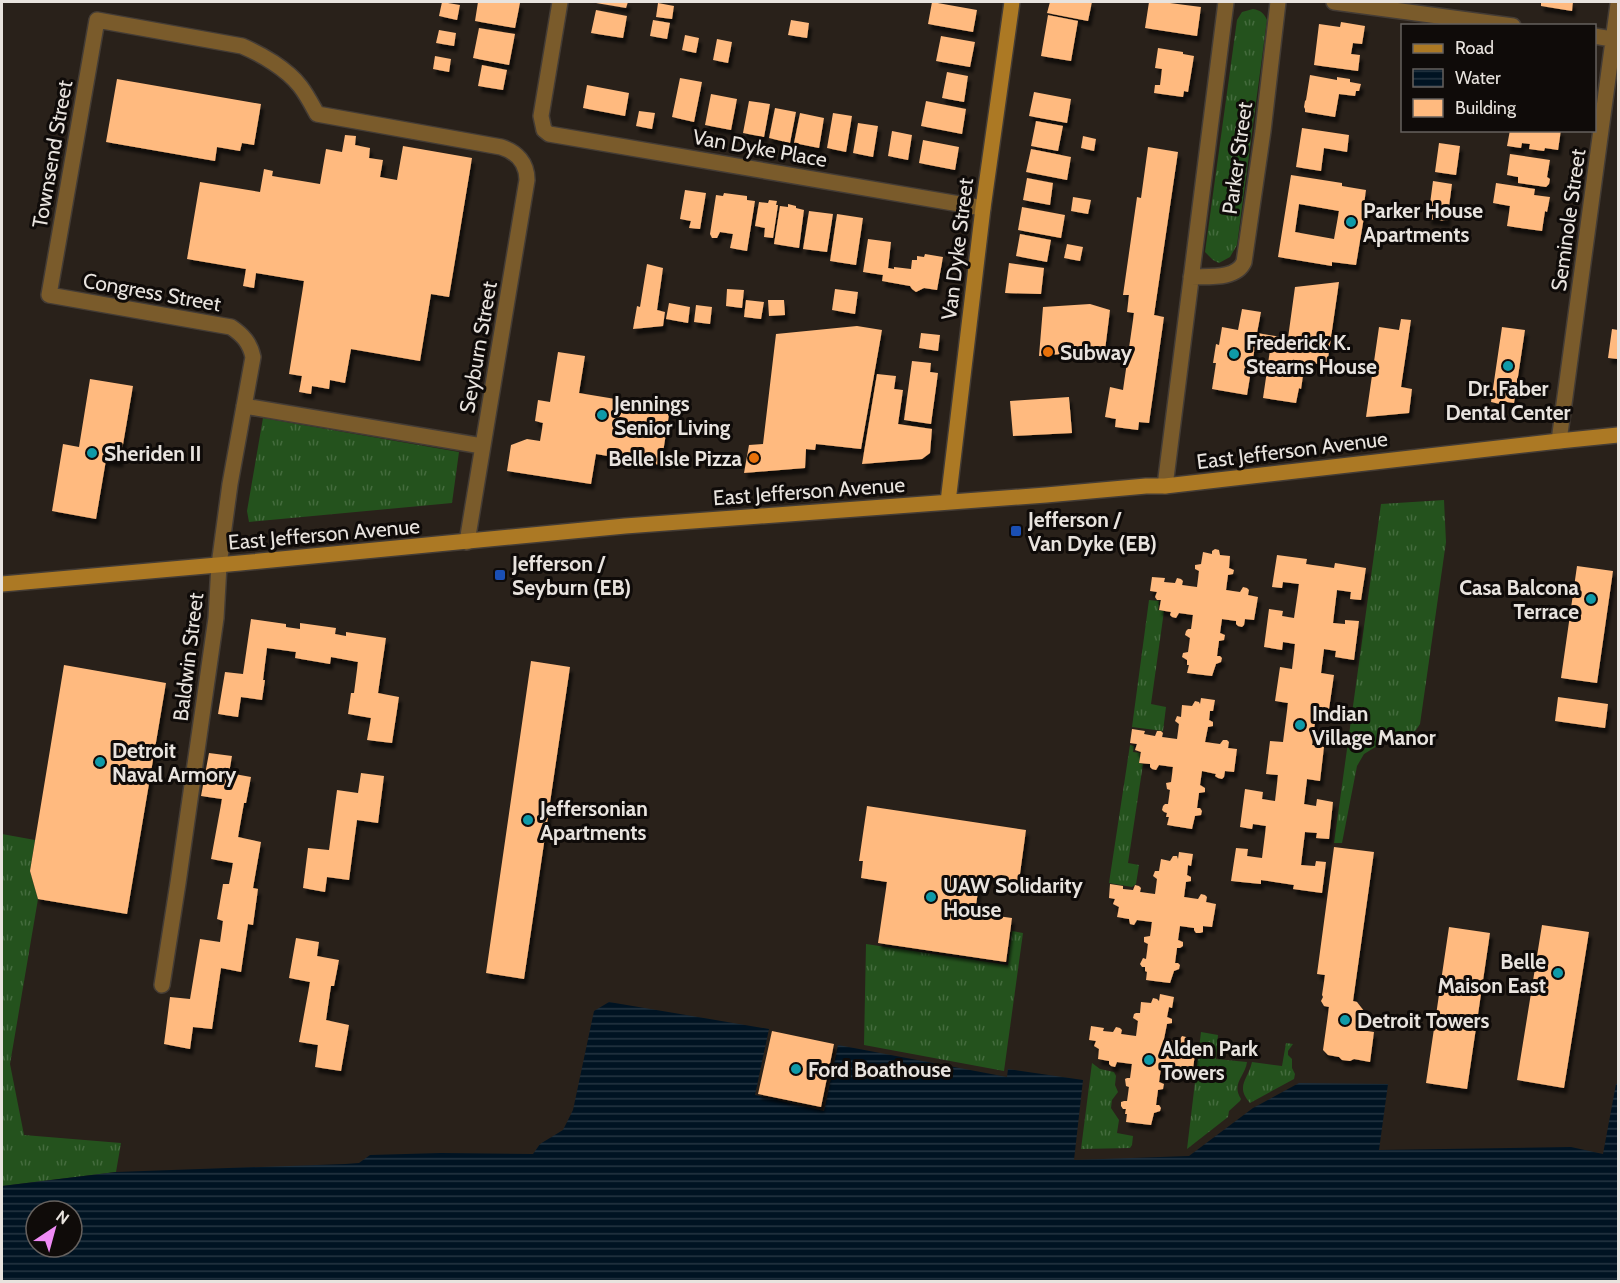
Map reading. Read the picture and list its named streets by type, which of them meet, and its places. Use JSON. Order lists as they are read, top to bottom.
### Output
{
  "streets": {
    "main road": ["Van Dyke Street", "East Jefferson Avenue"],
    "street": [
      "Van Dyke Place",
      "Townsend Street",
      "Parker Street",
      "Seminole Street",
      "Congress Street",
      "Seyburn Street",
      "Baldwin Street"
    ]
  },
  "crossings": [
    ["Van Dyke Place", "Van Dyke Street"],
    ["Townsend Street", "Congress Street"],
    ["Townsend Street", "Seyburn Street"],
    ["Parker Street", "East Jefferson Avenue"],
    ["Seminole Street", "East Jefferson Avenue"],
    ["Van Dyke Street", "East Jefferson Avenue"],
    ["Congress Street", "Baldwin Street"],
    ["Seyburn Street", "East Jefferson Avenue"],
    ["East Jefferson Avenue", "Baldwin Street"]
  ],
  "places": {
    "other": [
      "Parker House Apartments",
      "Subway",
      "Frederick K. Stearns House",
      "Dr. Faber Dental Center",
      "Jennings Senior Living",
      "Sheriden II",
      "Belle Isle Pizza",
      "Casa Balcona Terrace",
      "Indian Village Manor",
      "Detroit Naval Armory",
      "Jeffersonian Apartments",
      "UAW Solidarity House",
      "Belle Maison East",
      "Detroit Towers",
      "Alden Park Towers",
      "Ford Boathouse"
    ],
    "transit": ["Jefferson / Van Dyke (EB)", "Jefferson / Seyburn (EB)"]
  },
  "legend": ["Road", "Water", "Building"],
  "north": "top right"
}
